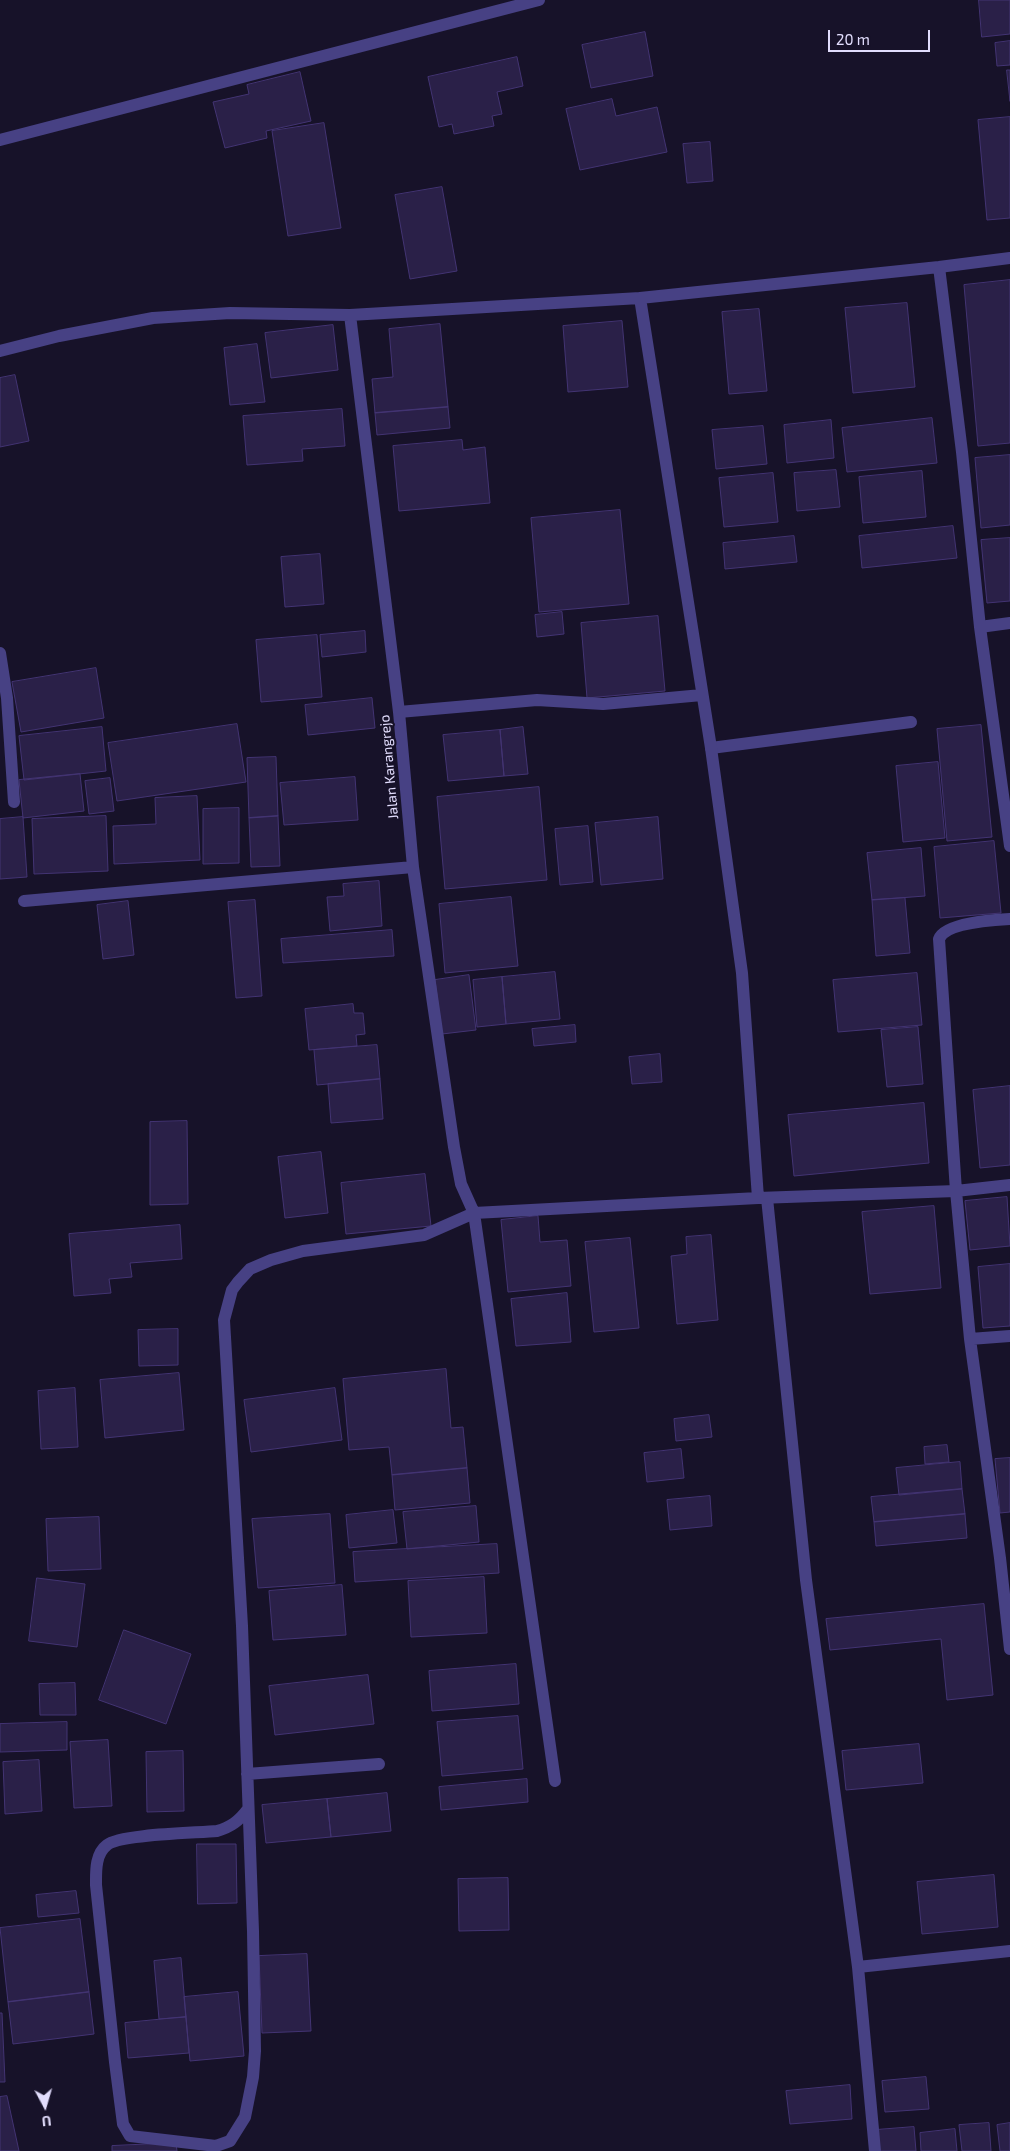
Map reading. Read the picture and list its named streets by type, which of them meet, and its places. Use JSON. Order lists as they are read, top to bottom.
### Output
{
  "streets": {
    "street": ["Jalan Karangrejo"]
  },
  "scale_bar": "20 m",
  "north": "bottom"
}
